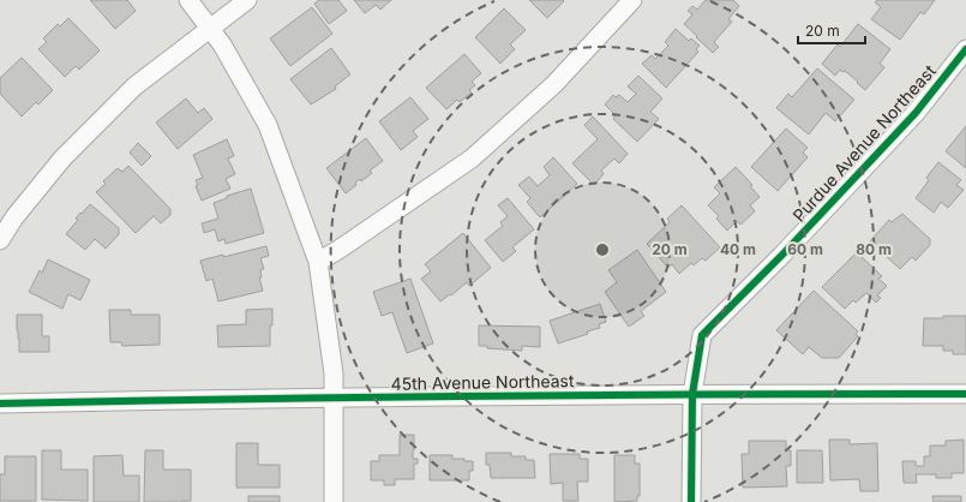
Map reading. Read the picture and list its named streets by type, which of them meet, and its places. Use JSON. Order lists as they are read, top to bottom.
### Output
{
  "streets": {
    "street": ["Purdue Avenue Northeast", "45th Avenue Northeast"]
  },
  "crossings": [
    ["Purdue Avenue Northeast", "45th Avenue Northeast"]
  ],
  "scale_bar": "20 m",
  "rings": [
    "20 m",
    "40 m",
    "60 m",
    "80 m"
  ]
}
